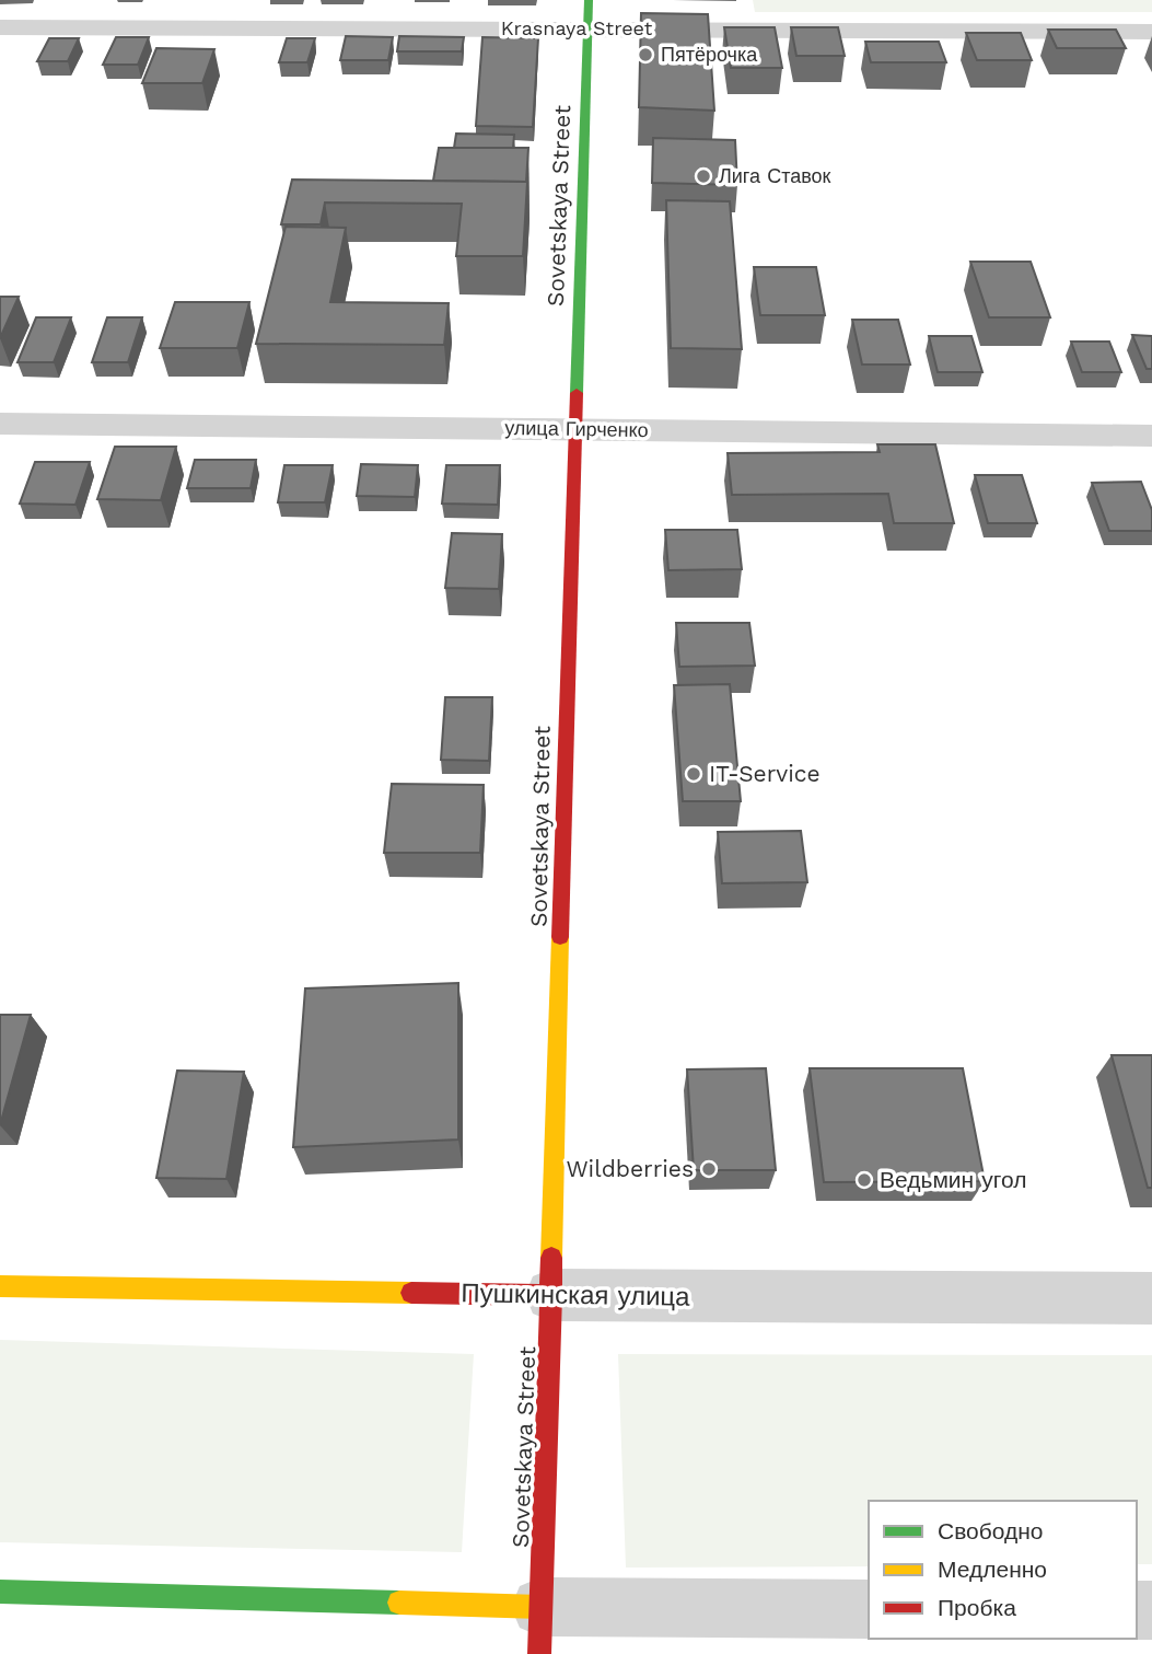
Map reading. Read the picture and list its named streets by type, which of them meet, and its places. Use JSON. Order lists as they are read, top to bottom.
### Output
{
  "streets": {
    "street": [
      "Krasnaya Street",
      "Sovetskaya Street",
      "улица Гирченко",
      "Пушкинская улица"
    ]
  },
  "crossings": [
    ["Krasnaya Street", "Sovetskaya Street"],
    ["Sovetskaya Street", "улица Гирченко"],
    ["Sovetskaya Street", "Пушкинская улица"]
  ],
  "places": [
    "Пятёрочка",
    "Лига Ставок",
    "IT-Service",
    "Wildberries",
    "Ведьмин угол"
  ],
  "legend": ["Свободно", "Медленно", "Пробка"]
}
